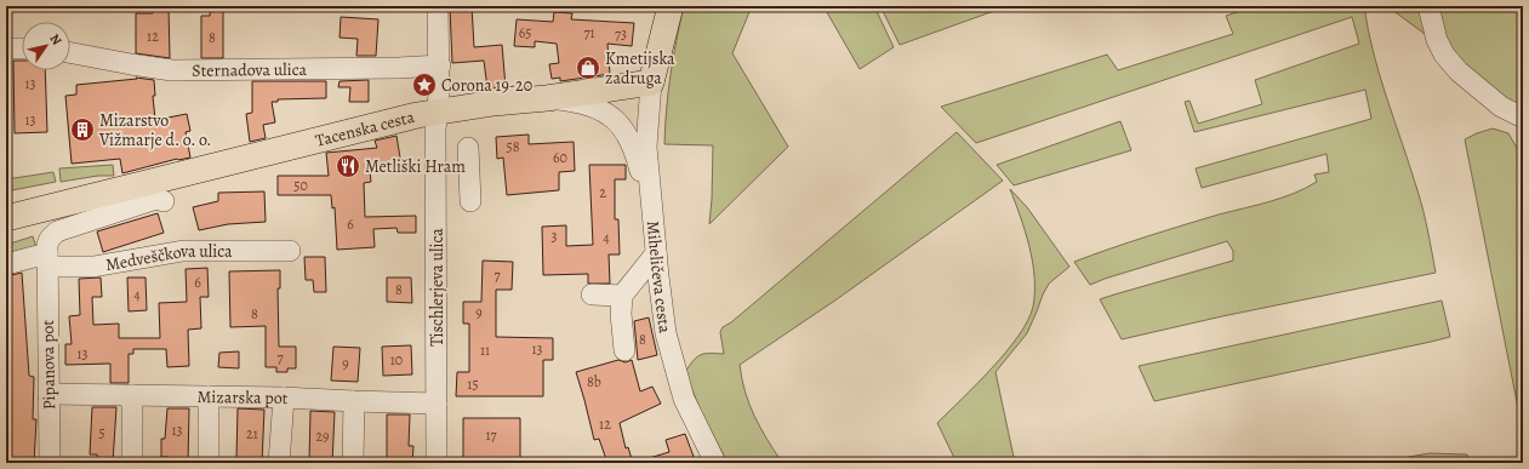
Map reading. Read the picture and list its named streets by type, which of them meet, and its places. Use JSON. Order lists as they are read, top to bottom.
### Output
{
  "streets": {
    "main road": ["Tacenska cesta"],
    "street": [
      "Sternadova ulica",
      "Medveščkova ulica",
      "Miheličeva cesta",
      "Tischlerjeva ulica",
      "Pipanova pot",
      "Mizarska pot"
    ]
  },
  "crossings": [
    ["Sternadova ulica", "Tischlerjeva ulica"],
    ["Tacenska cesta", "Miheličeva cesta"],
    ["Tacenska cesta", "Tischlerjeva ulica"],
    ["Medveščkova ulica", "Pipanova pot"],
    ["Tischlerjeva ulica", "Mizarska pot"],
    ["Pipanova pot", "Mizarska pot"]
  ],
  "places": {
    "shop": ["Kmetijska zadruga"],
    "place": ["Corona 19-20"],
    "building": ["Mizarstvo Vižmarje d. o. o."],
    "restaurant": ["Metliški Hram"]
  },
  "house_numbers": [
    "65",
    "71",
    "73",
    "12",
    "8",
    "13",
    "13",
    "58",
    "60",
    "50",
    "2",
    "6",
    "3",
    "4",
    "7",
    "6",
    "8",
    "4",
    "9",
    "8",
    "8",
    "13",
    "11",
    "13",
    "7",
    "10",
    "9",
    "8b",
    "15",
    "12",
    "13",
    "5",
    "21",
    "17",
    "29"
  ],
  "north": "top right"
}
